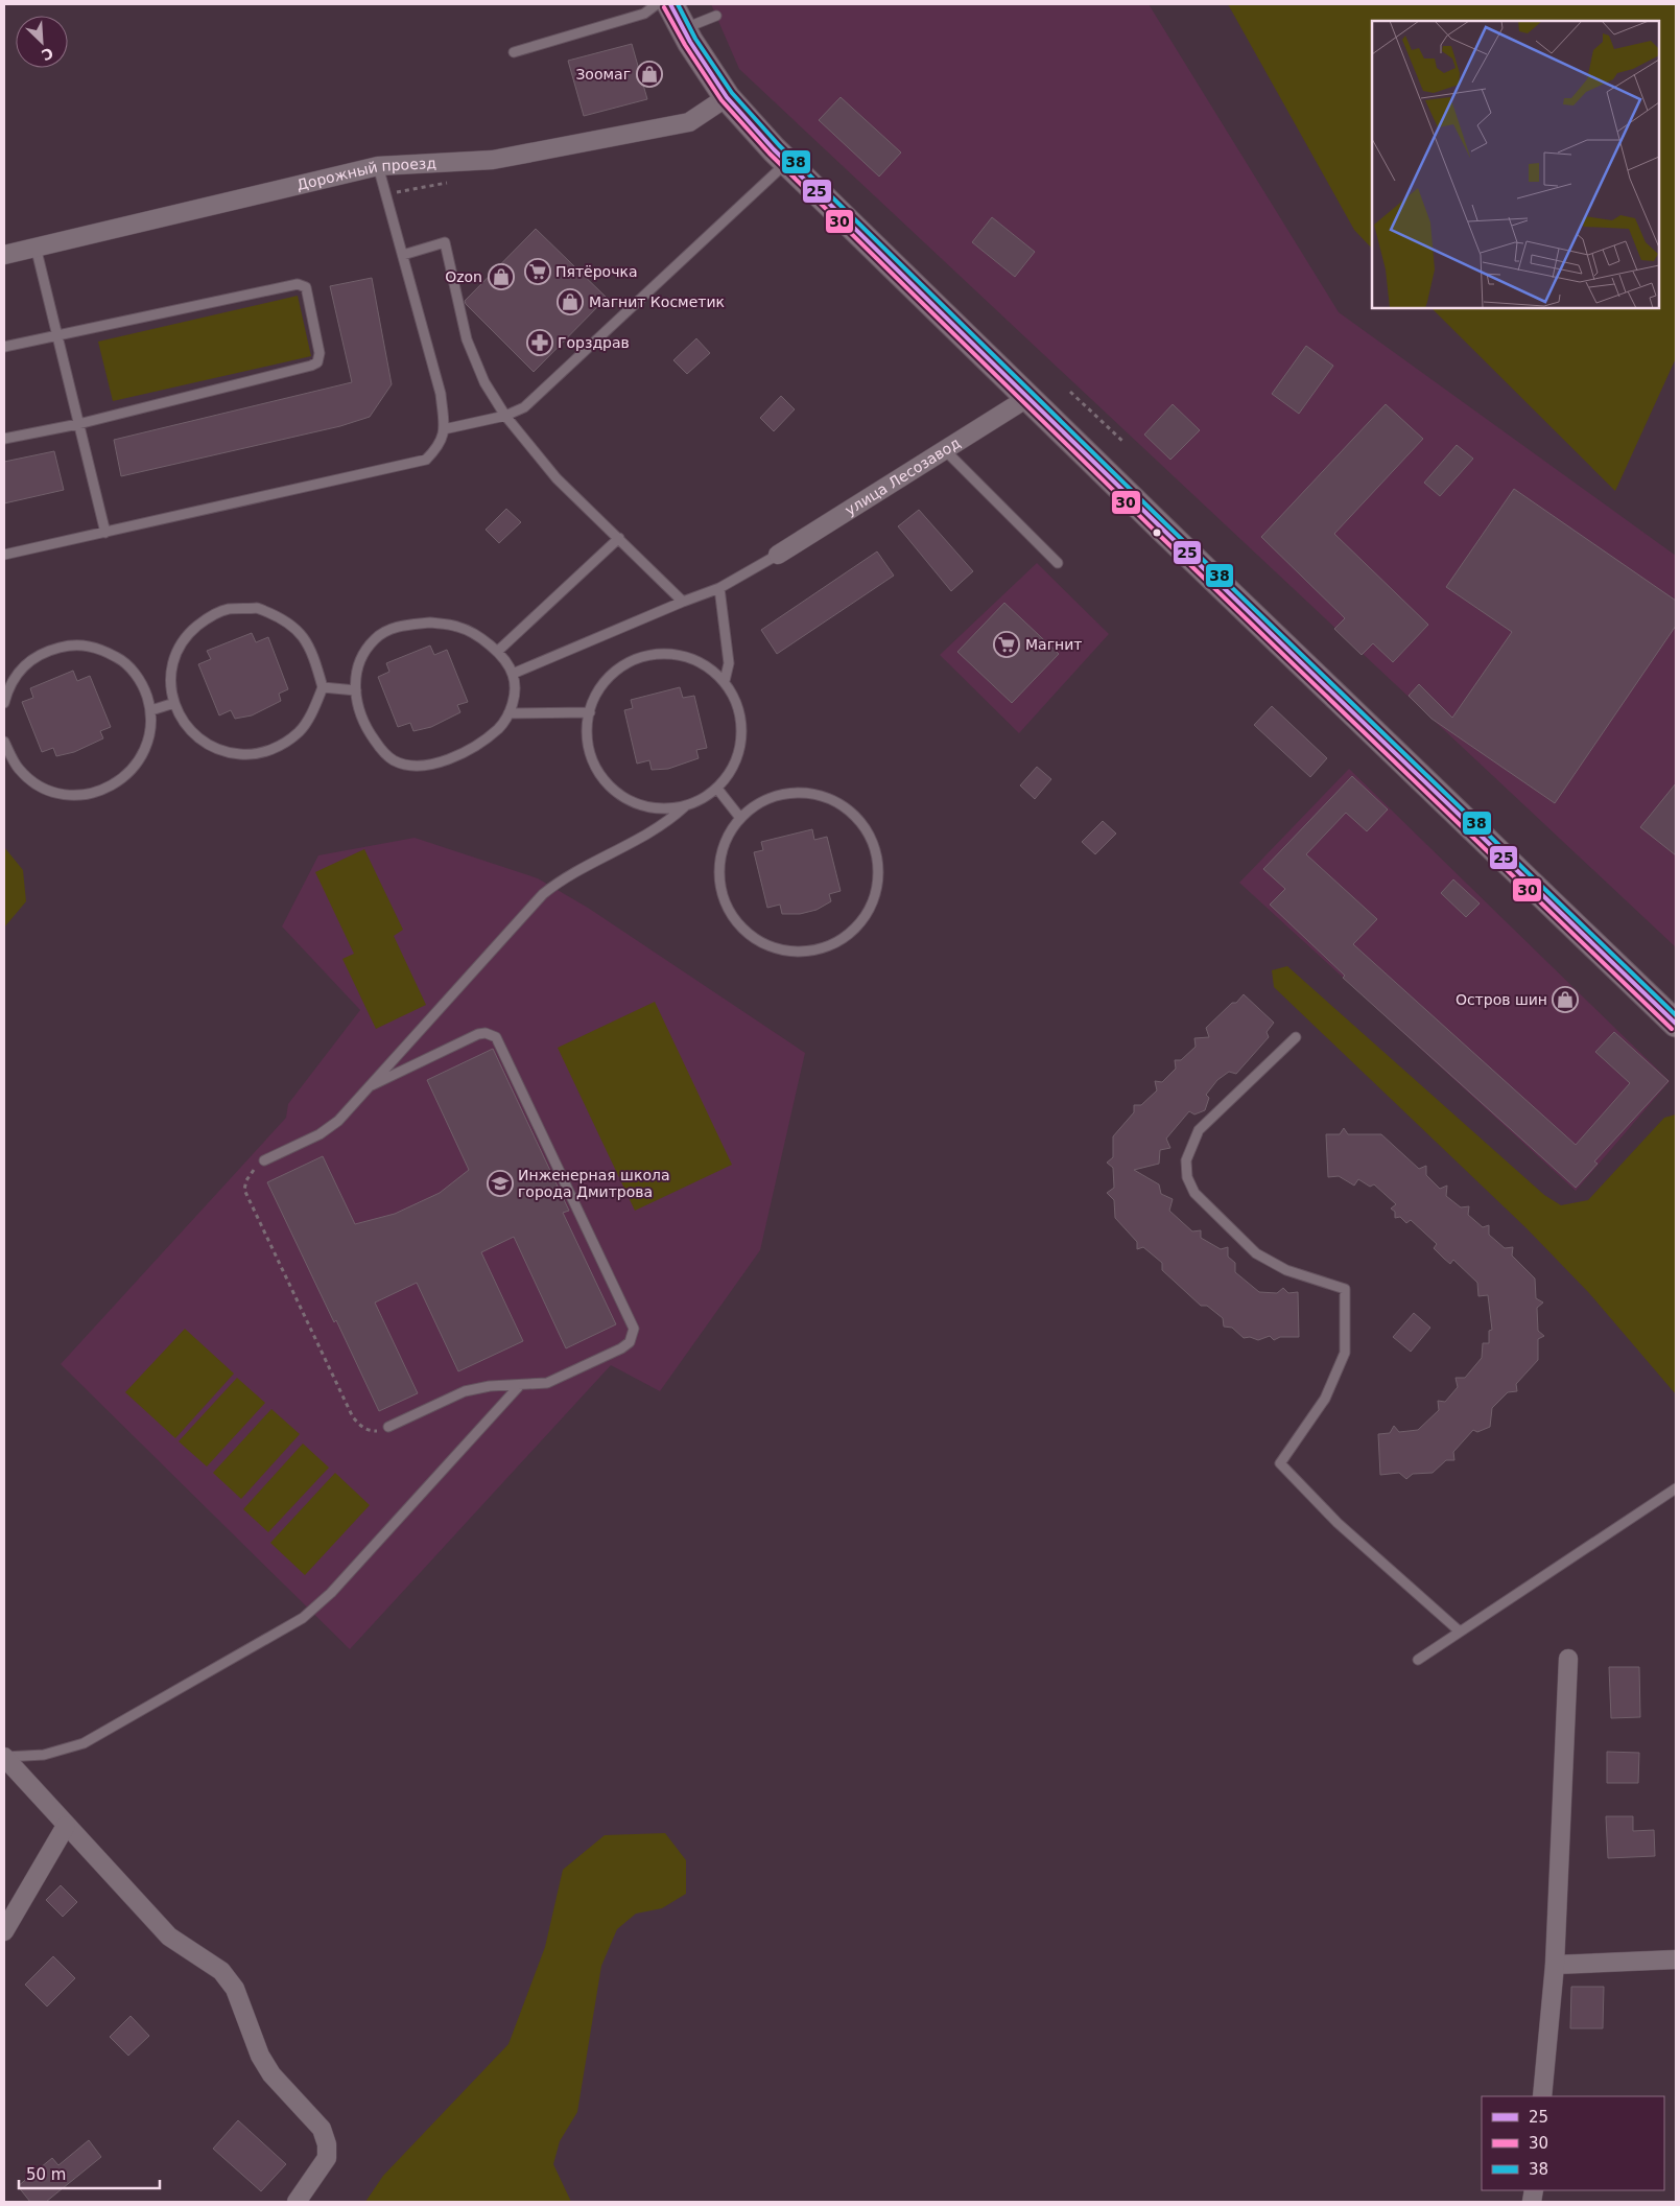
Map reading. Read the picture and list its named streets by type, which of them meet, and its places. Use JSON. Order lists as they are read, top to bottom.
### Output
{
  "streets": {
    "street": ["Дорожный проезд", "улица Лесозавод"]
  },
  "places": {
    "shop": [
      "Зоомаг",
      "Ozon",
      "Магнит Косметик",
      "Остров шин"
    ],
    "supermarket": ["Пятёрочка", "Магнит"],
    "pharmacy": ["Горздрав"],
    "school or university": ["Инженерная школа города Дмитрова"]
  },
  "lines": ["transit line 25", "transit line 38", "transit line 30"],
  "legend": ["25", "30", "38"],
  "scale_bar": "50 m",
  "north": "bottom right"
}
